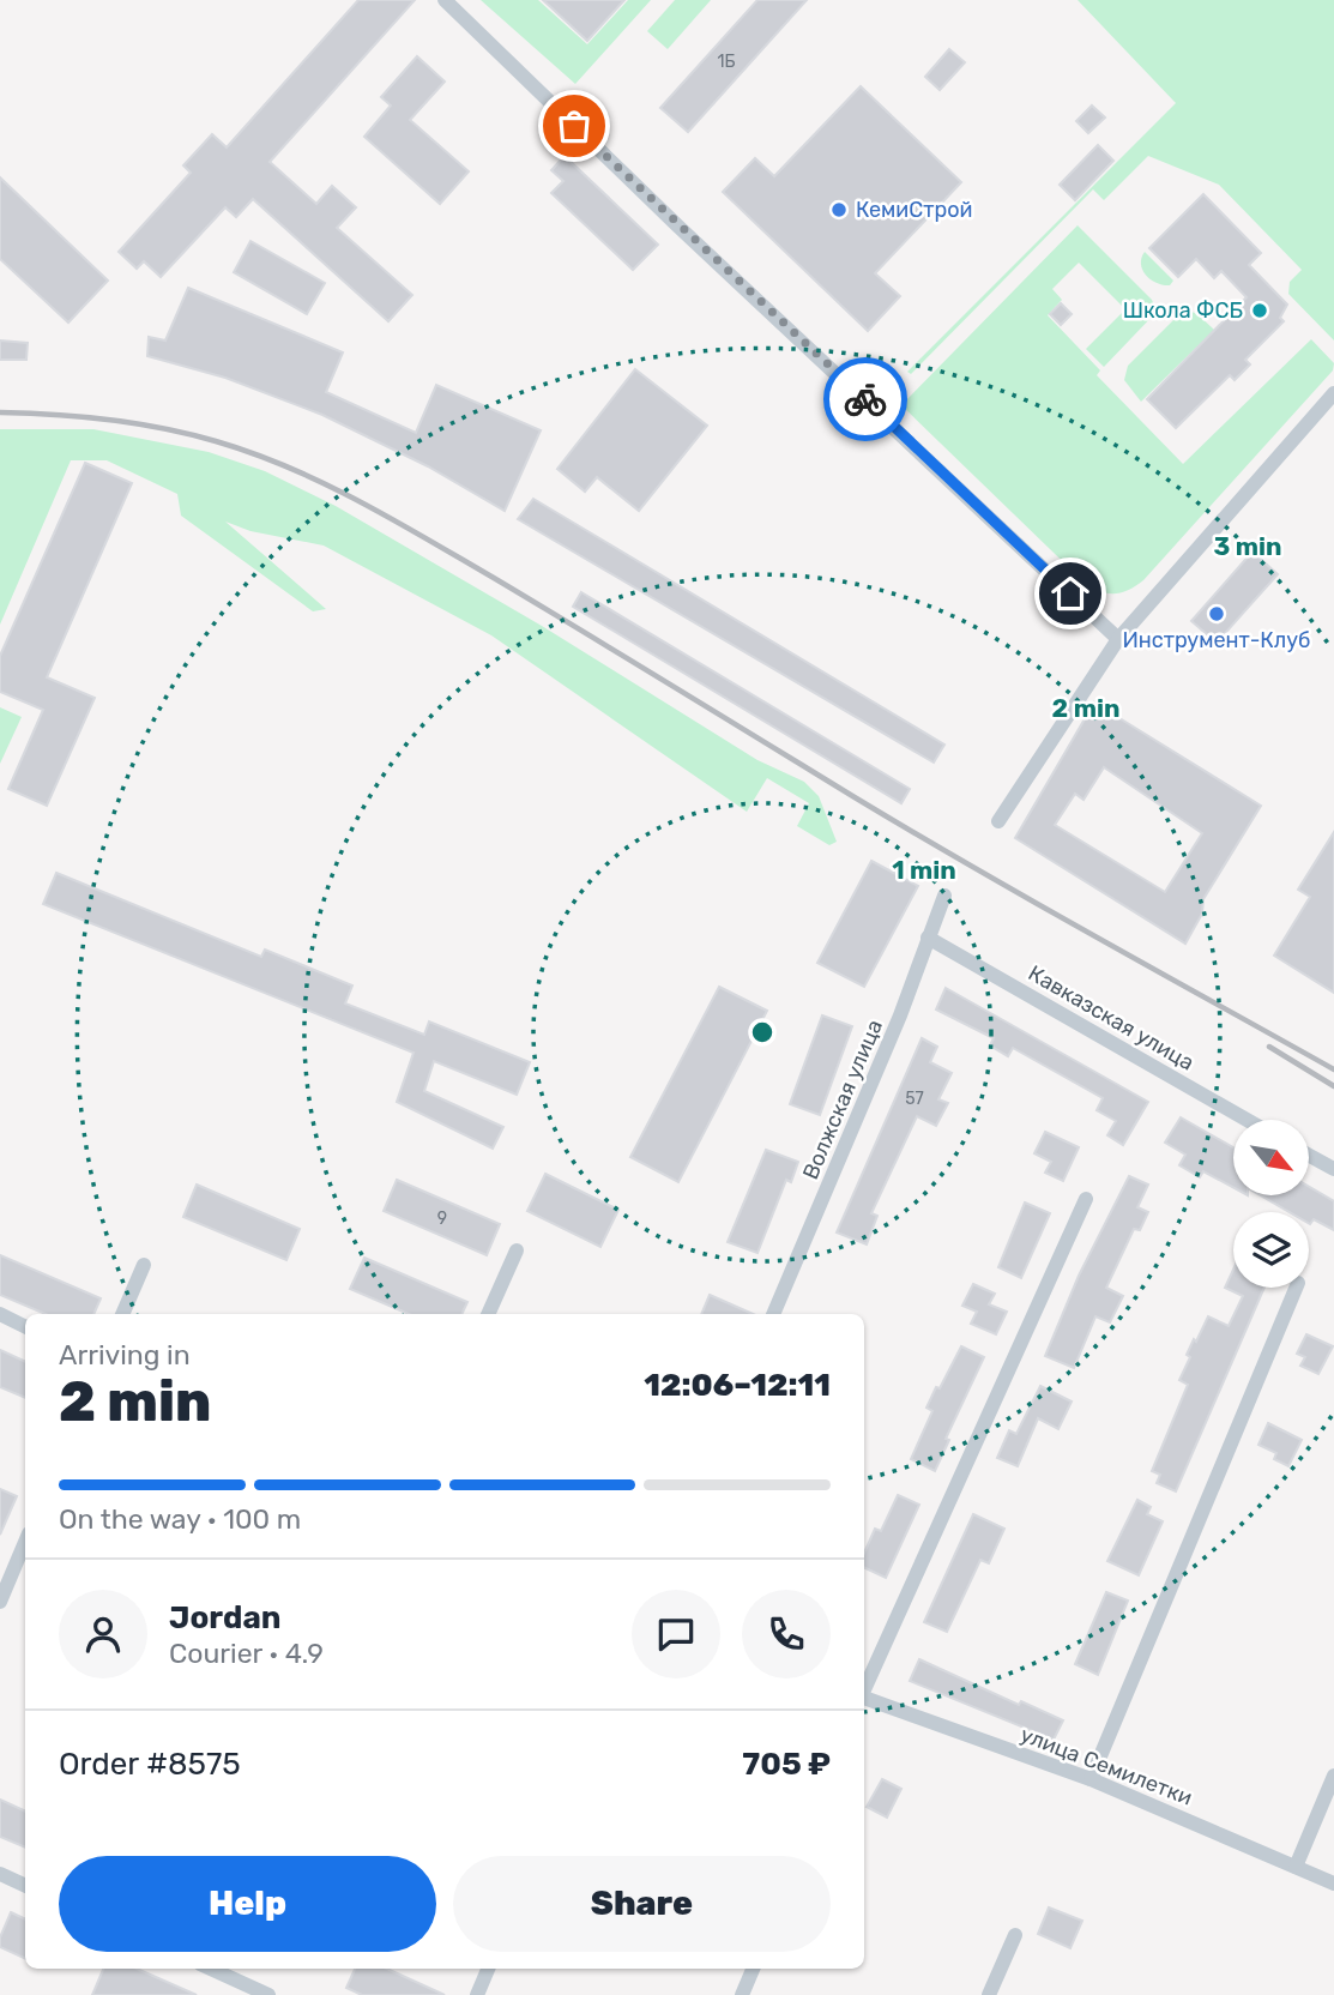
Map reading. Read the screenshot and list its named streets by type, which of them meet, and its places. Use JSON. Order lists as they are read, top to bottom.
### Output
{
  "streets": {
    "street": ["Кавказская улица", "Волжская улица", "улица Семилетки"]
  },
  "crossings": [
    ["Кавказская улица", "Волжская улица"]
  ],
  "places": ["КемиСтрой", "Школа ФСБ", "Инструмент-Клуб"],
  "house_numbers": ["1Б", "57", "9"],
  "north": "bottom right",
  "page": {
    "heading": ["2 min", "Arriving in", "12:06–12:11"],
    "panel": [
      "Jordan",
      "Courier · 4.9",
      "Order #8575",
      "705 ₽"
    ],
    "bar": "On the way · 100 m",
    "buttons": ["Help", "Share"]
  },
  "rings": ["3 min", "2 min", "1 min"]
}
